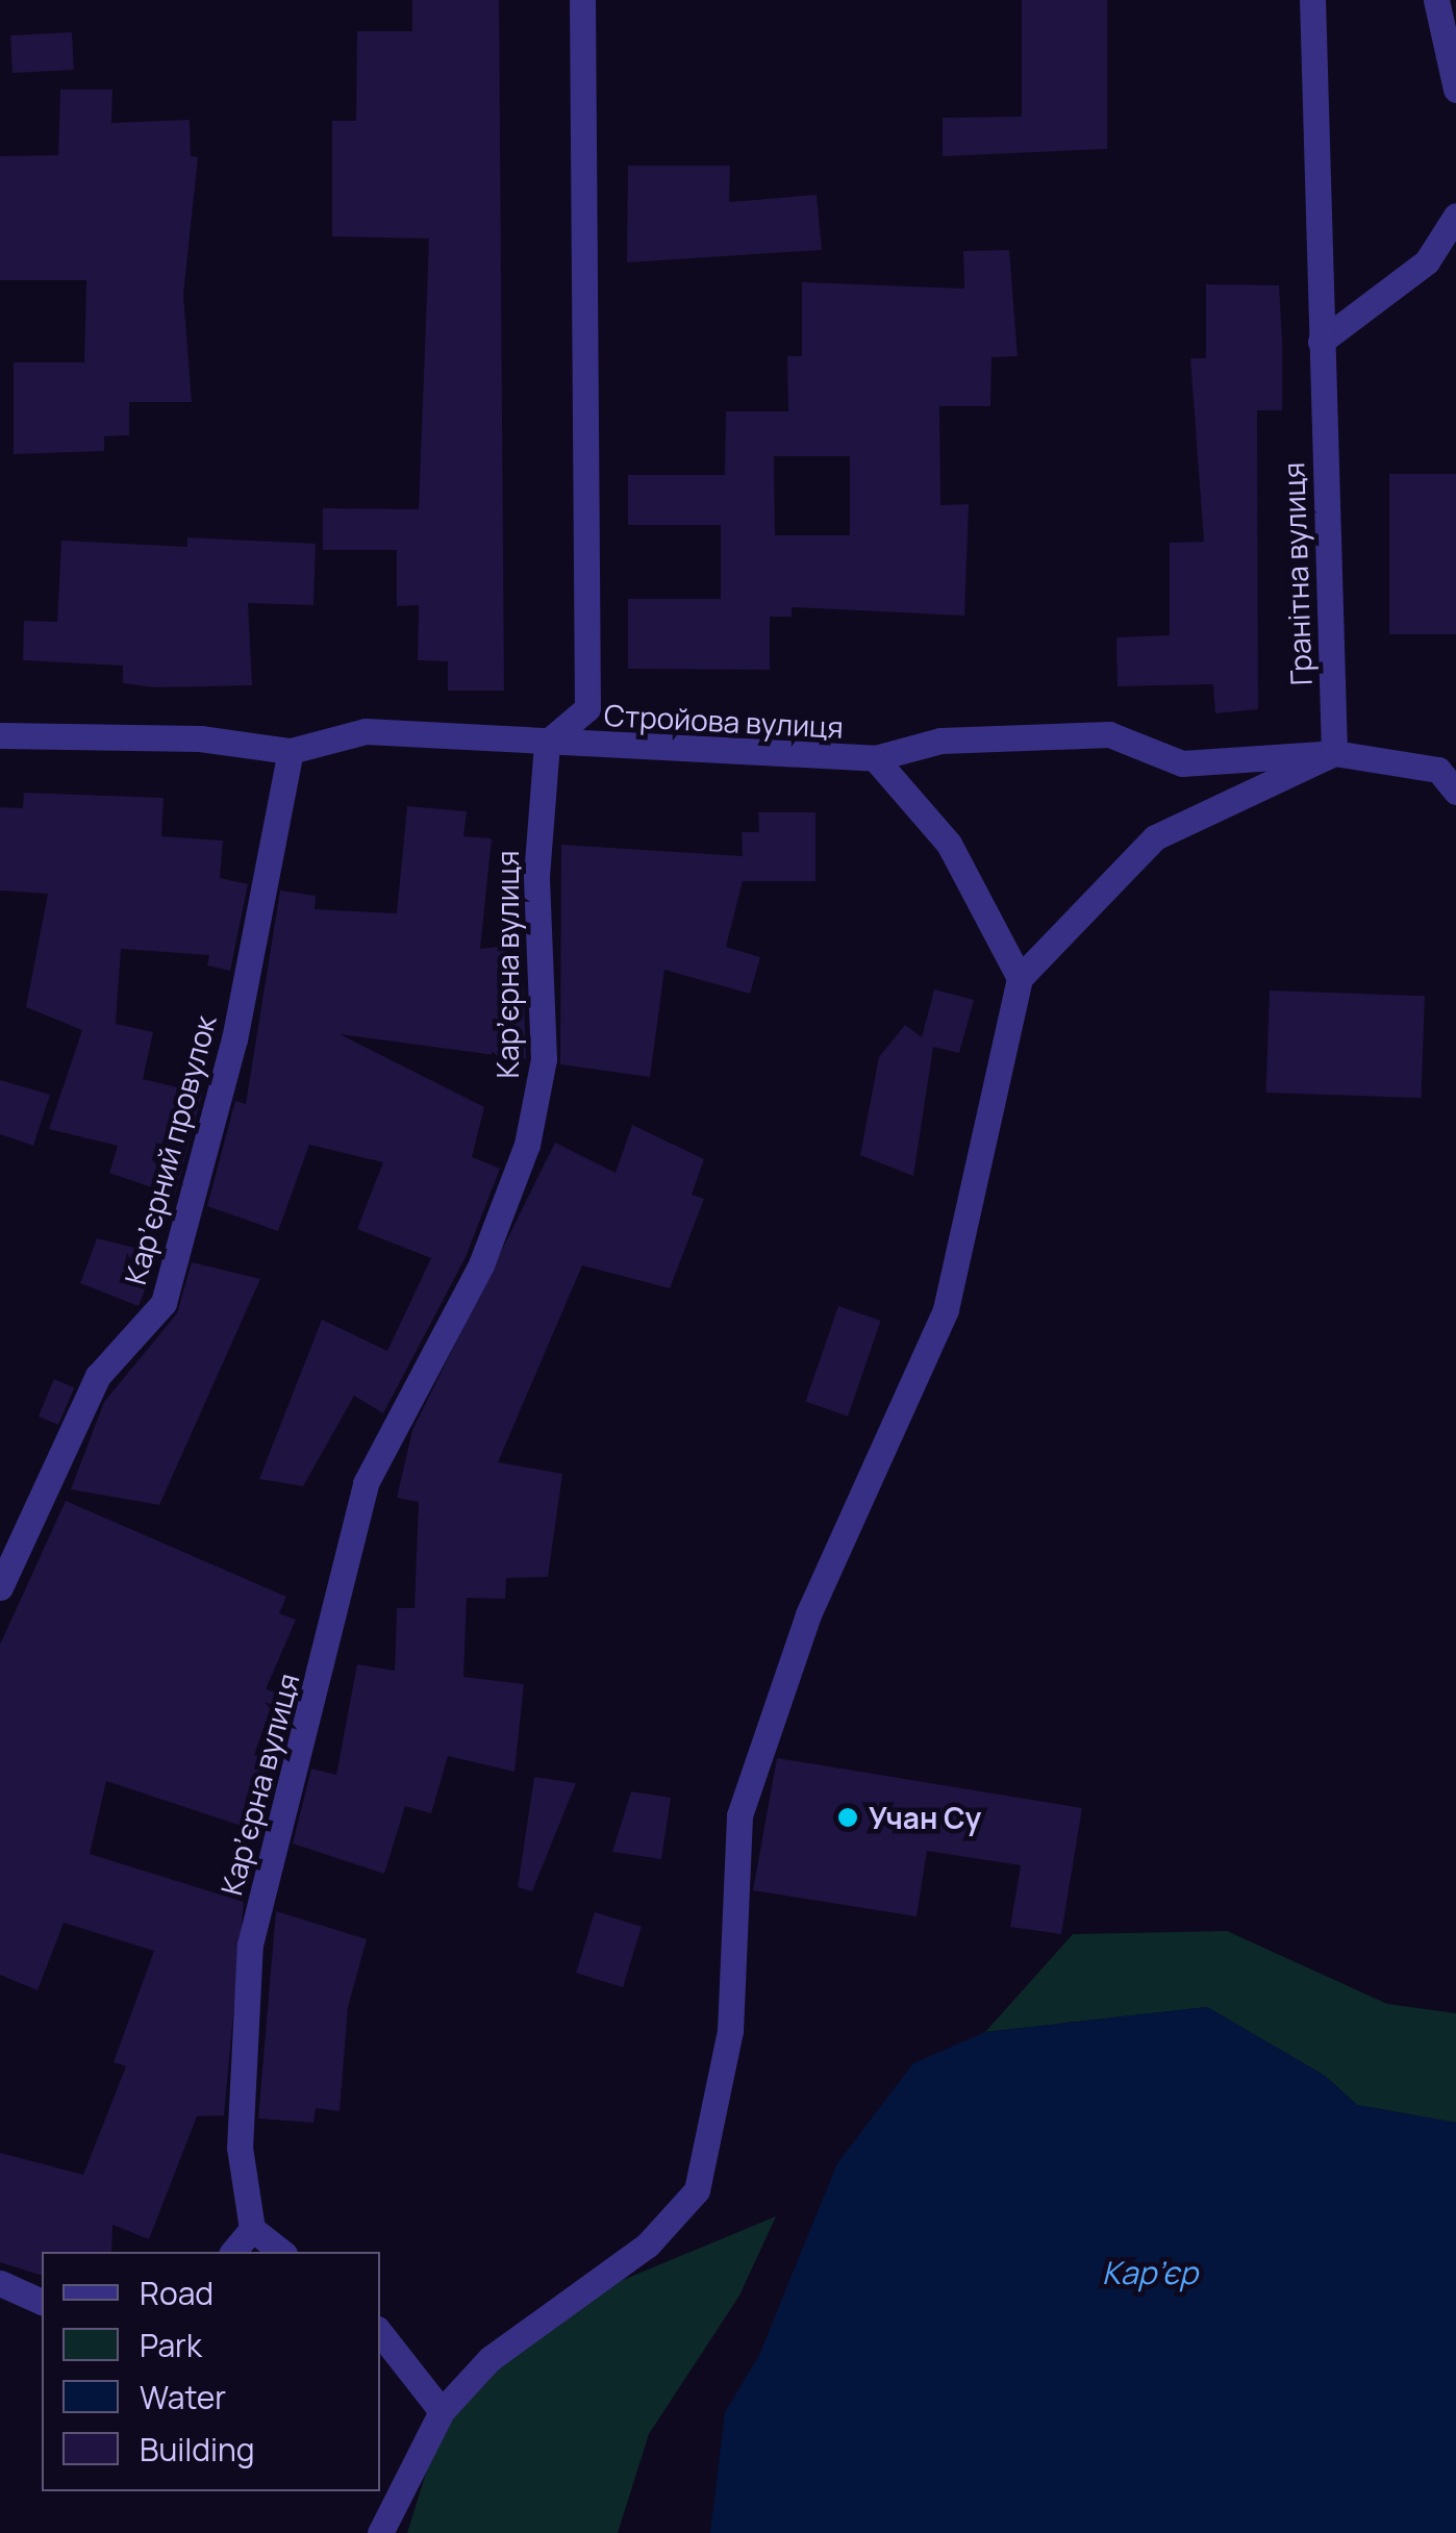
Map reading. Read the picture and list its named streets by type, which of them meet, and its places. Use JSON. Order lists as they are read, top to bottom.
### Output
{
  "streets": {
    "street": [
      "Гранітна вулиця",
      "Стройова вулиця",
      "Карʼєрна вулиця",
      "Карʼєрний провулок"
    ]
  },
  "crossings": [
    ["Гранітна вулиця", "Стройова вулиця"],
    ["Стройова вулиця", "Карʼєрна вулиця"],
    ["Стройова вулиця", "Карʼєрний провулок"]
  ],
  "water": ["Кар’єр"],
  "places": ["Учан Су"],
  "legend": [
    "Road",
    "Park",
    "Water",
    "Building"
  ]
}
